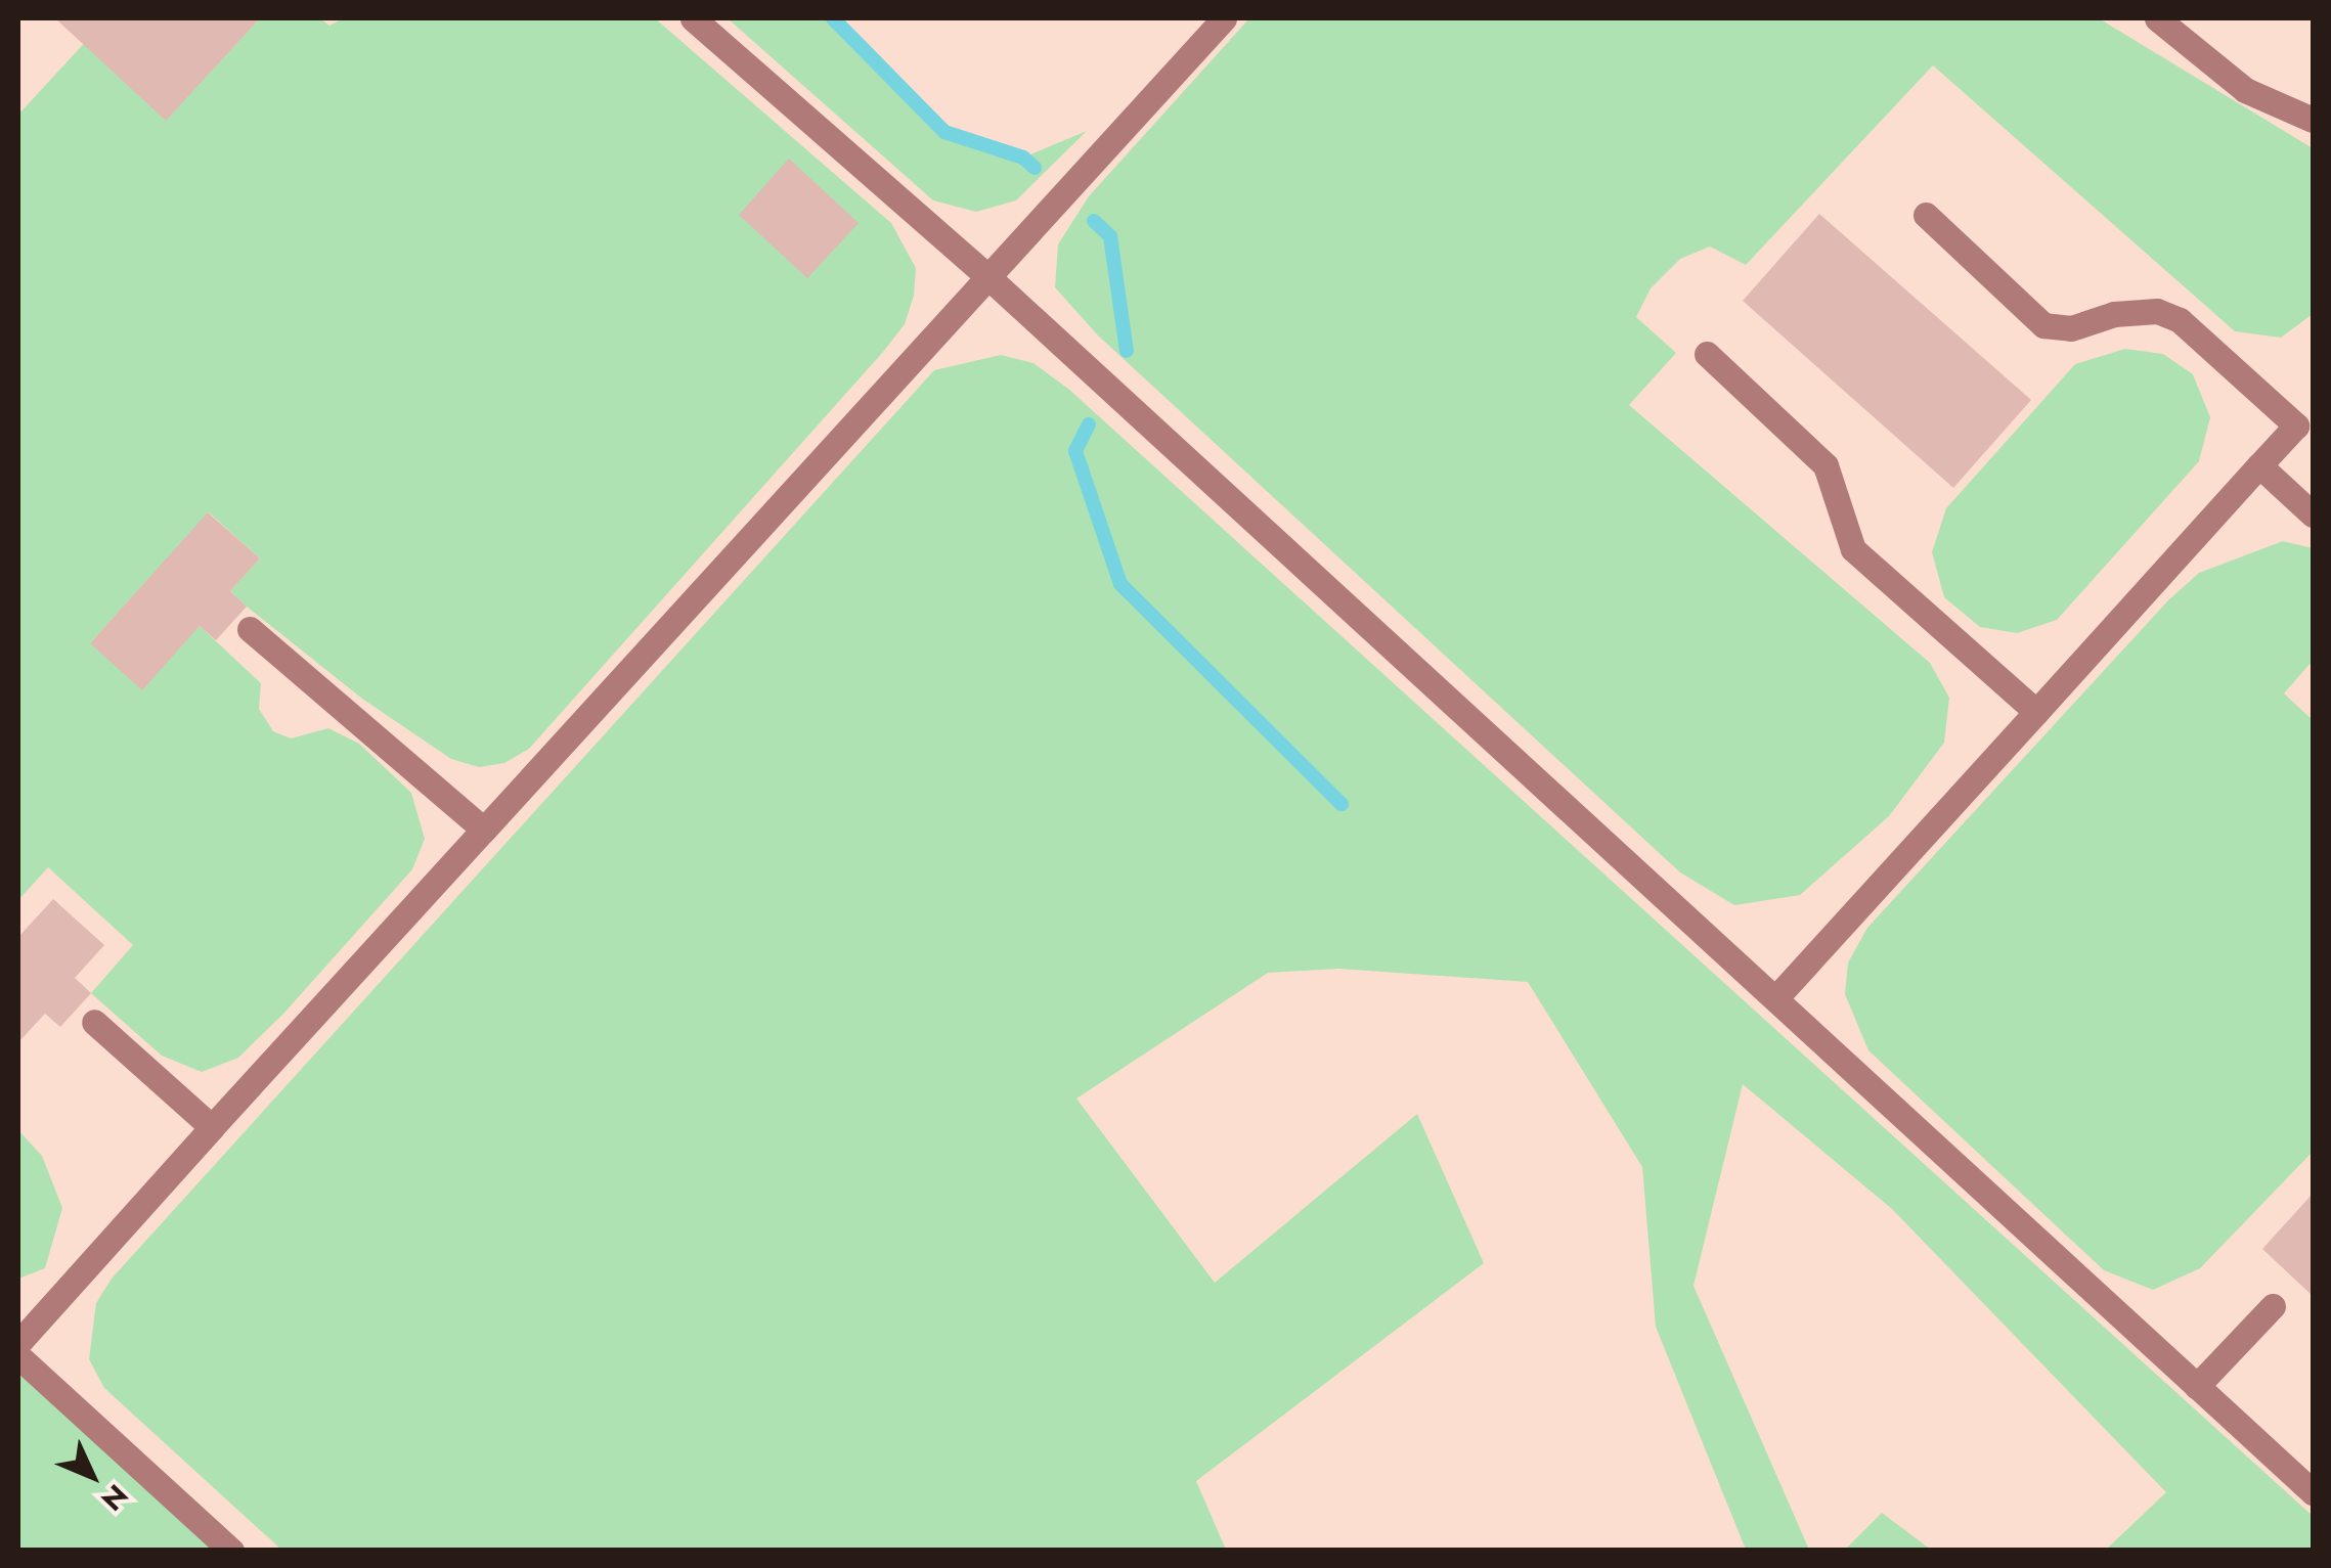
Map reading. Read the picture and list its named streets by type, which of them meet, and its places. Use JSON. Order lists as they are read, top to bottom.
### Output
{
  "north": "bottom right"
}
